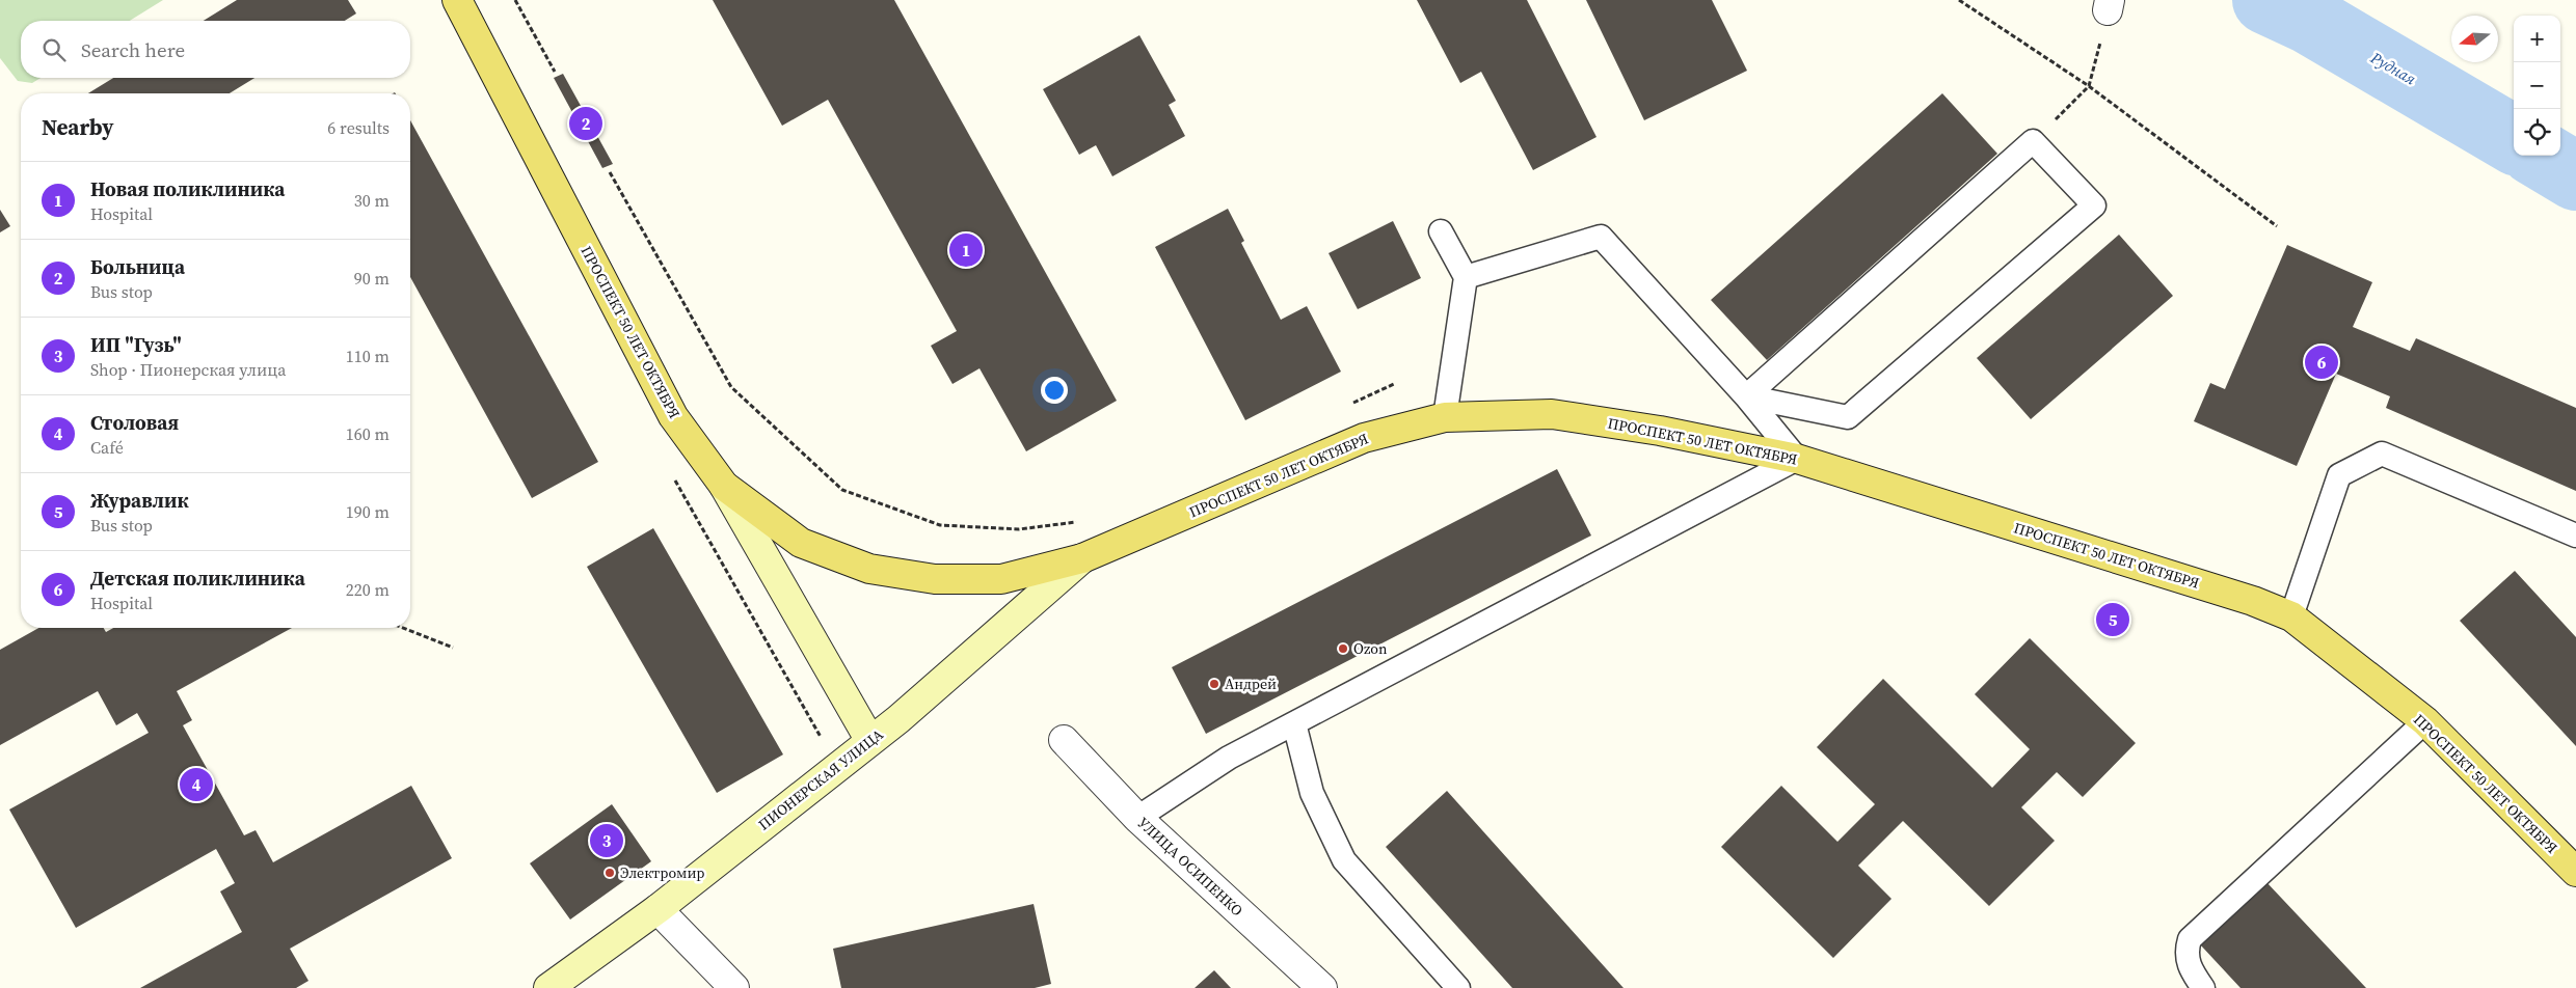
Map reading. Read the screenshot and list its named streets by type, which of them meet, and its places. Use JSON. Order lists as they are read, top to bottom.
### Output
{
  "streets": {
    "main road": ["ПРОСПЕКТ 50 ЛЕТ ОКТЯБРЯ", "ПИОНЕРСКАЯ УЛИЦА"],
    "street": ["УЛИЦА ОСИПЕНКО"]
  },
  "crossings": [
    ["ПРОСПЕКТ 50 ЛЕТ ОКТЯБРЯ", "ПИОНЕРСКАЯ УЛИЦА"]
  ],
  "water": ["Рудная"],
  "places": ["Ozon", "Андрей", "Электромир"],
  "north": "left",
  "page": {
    "map_buttons": ["+", "−"],
    "search": "Search here",
    "heading": ["Nearby", "6 results"],
    "pins": [
      "2",
      "1",
      "6",
      "5",
      "4",
      "3"
    ],
    "list": [
      {
        "mark": "1",
        "name": "Новая поликлиника",
        "note": "Hospital",
        "value": "30 m"
      },
      {
        "mark": "2",
        "name": "Больница",
        "note": "Bus stop",
        "value": "90 m"
      },
      {
        "mark": "3",
        "name": "ИП \"Гузь\"",
        "note": "Shop · Пионерская улица",
        "value": "110 m"
      },
      {
        "mark": "4",
        "name": "Столовая",
        "note": "Café",
        "value": "160 m"
      },
      {
        "mark": "5",
        "name": "Журавлик",
        "note": "Bus stop",
        "value": "190 m"
      },
      {
        "mark": "6",
        "name": "Детская поликлиника",
        "note": "Hospital",
        "value": "220 m"
      }
    ]
  }
}
